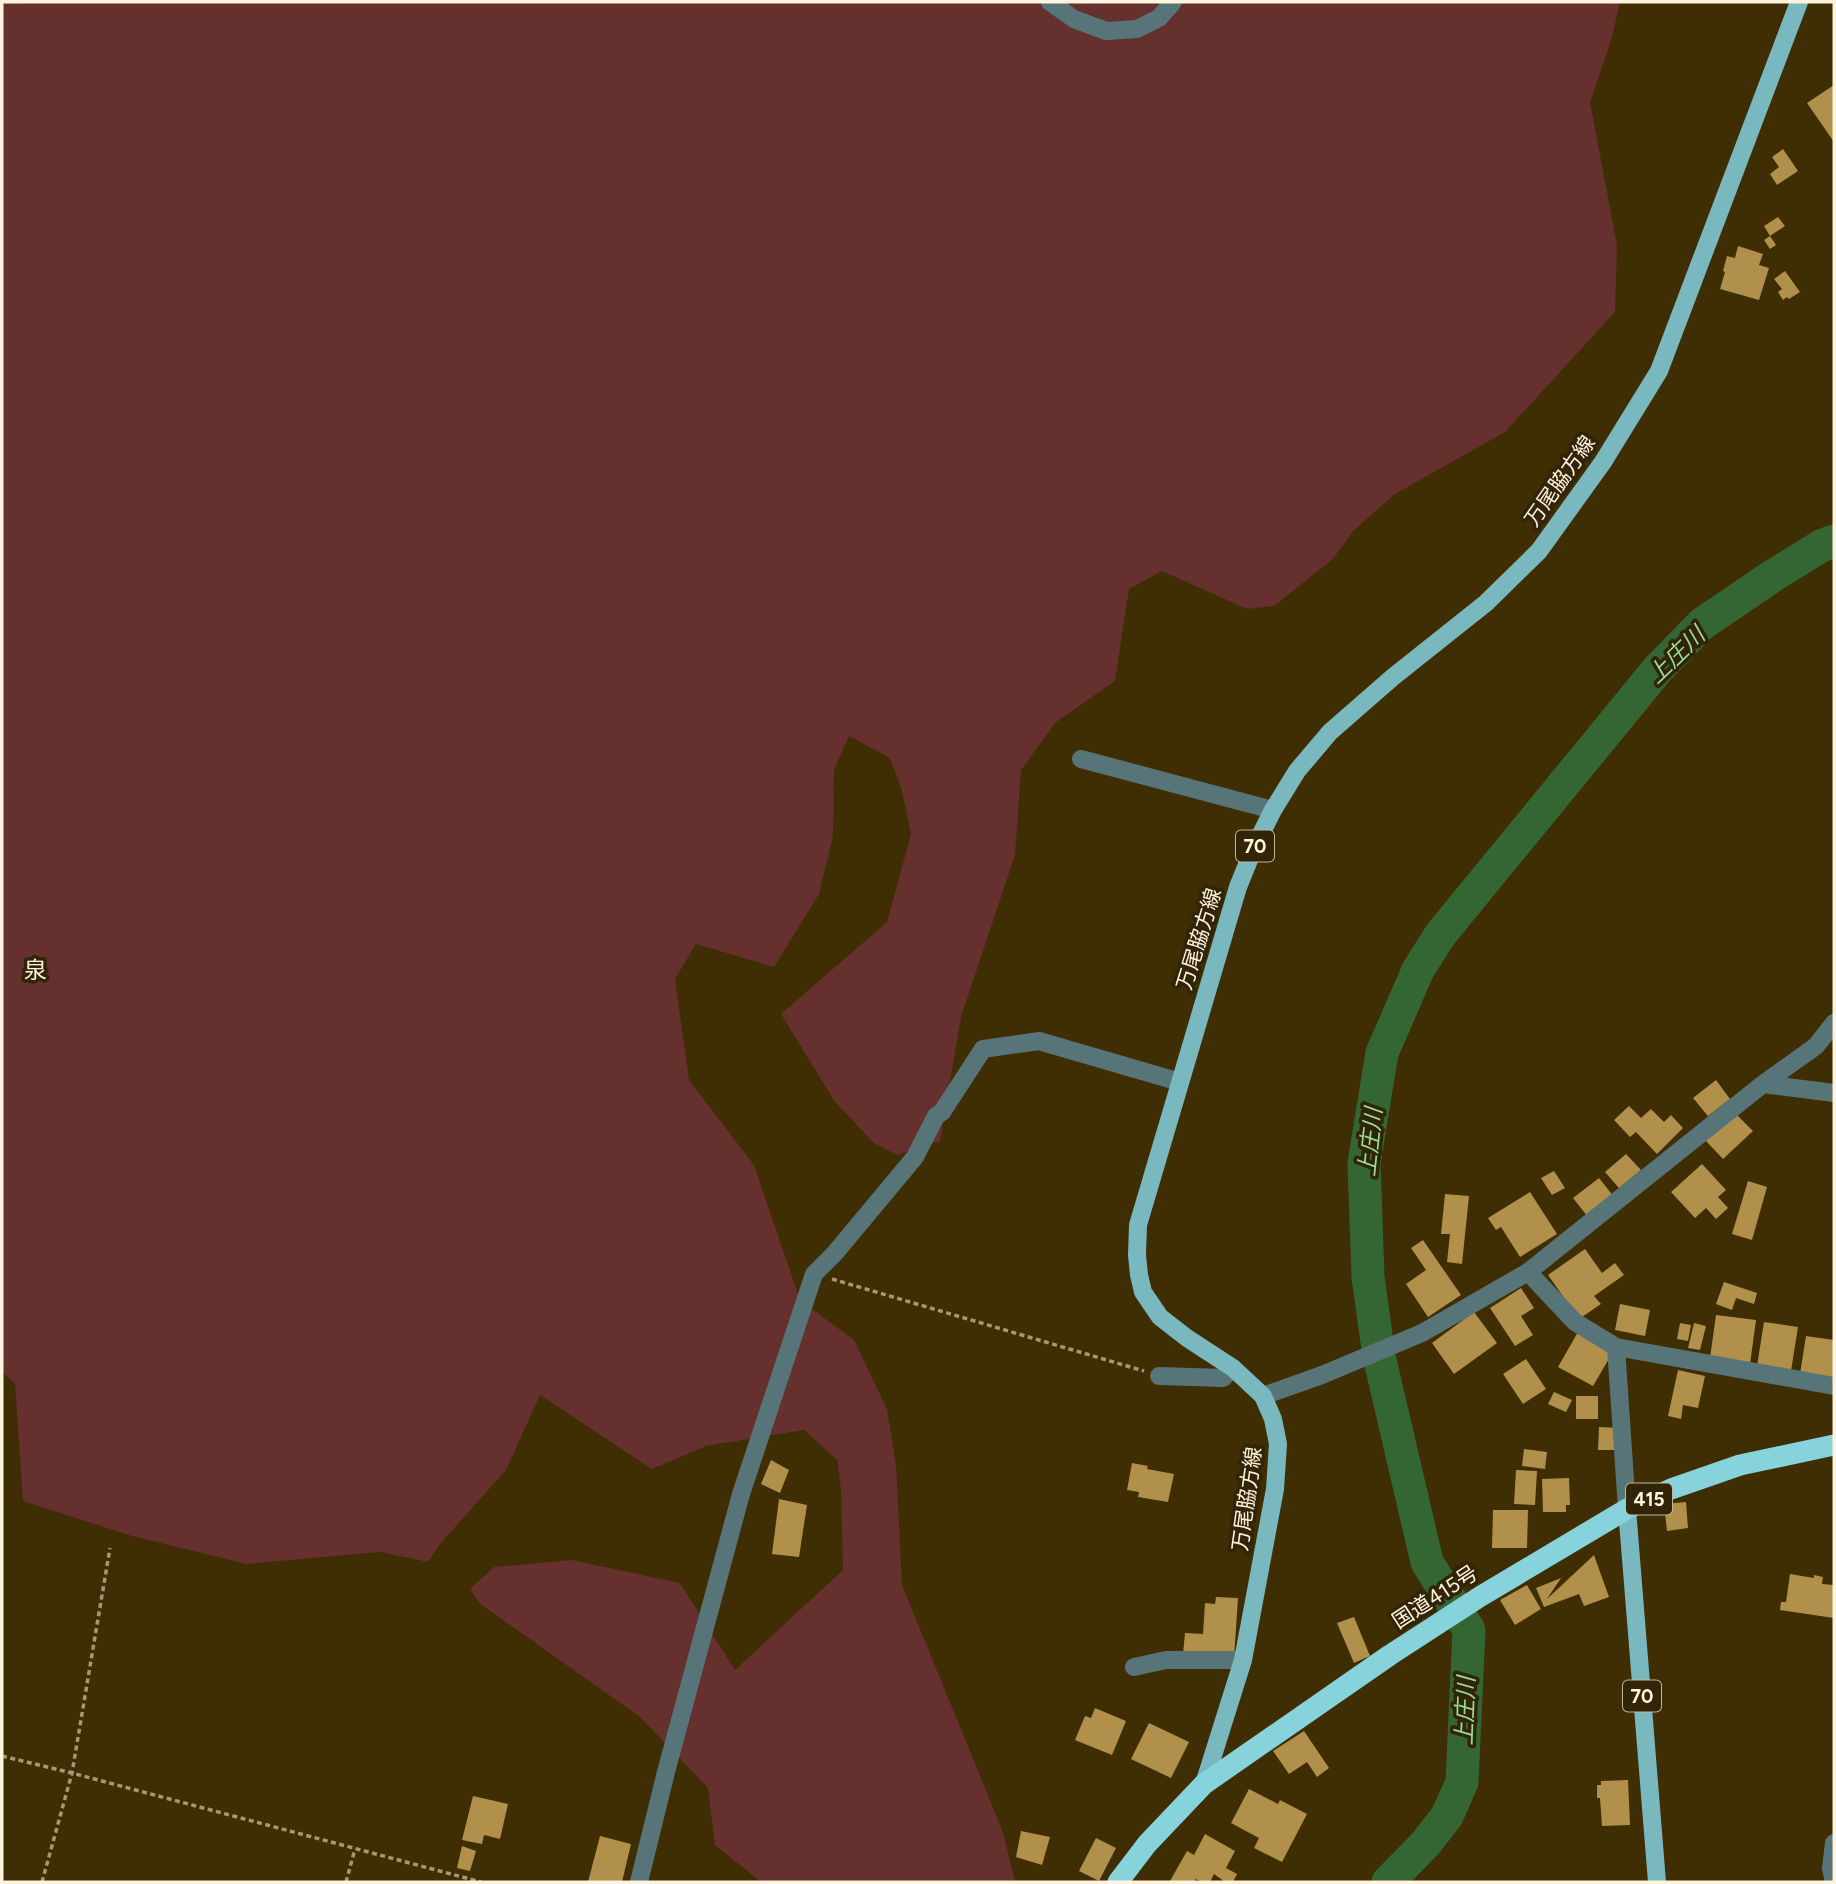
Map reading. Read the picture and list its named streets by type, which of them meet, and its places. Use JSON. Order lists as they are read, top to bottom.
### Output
{
  "streets": {
    "highway": ["415", "国道415号"],
    "main road": ["万尾脇方線", "70"]
  },
  "crossings": [
    ["万尾脇方線", "国道415号"],
    ["70", "国道415号"]
  ],
  "districts": ["泉"],
  "water": ["上庄川"]
}
